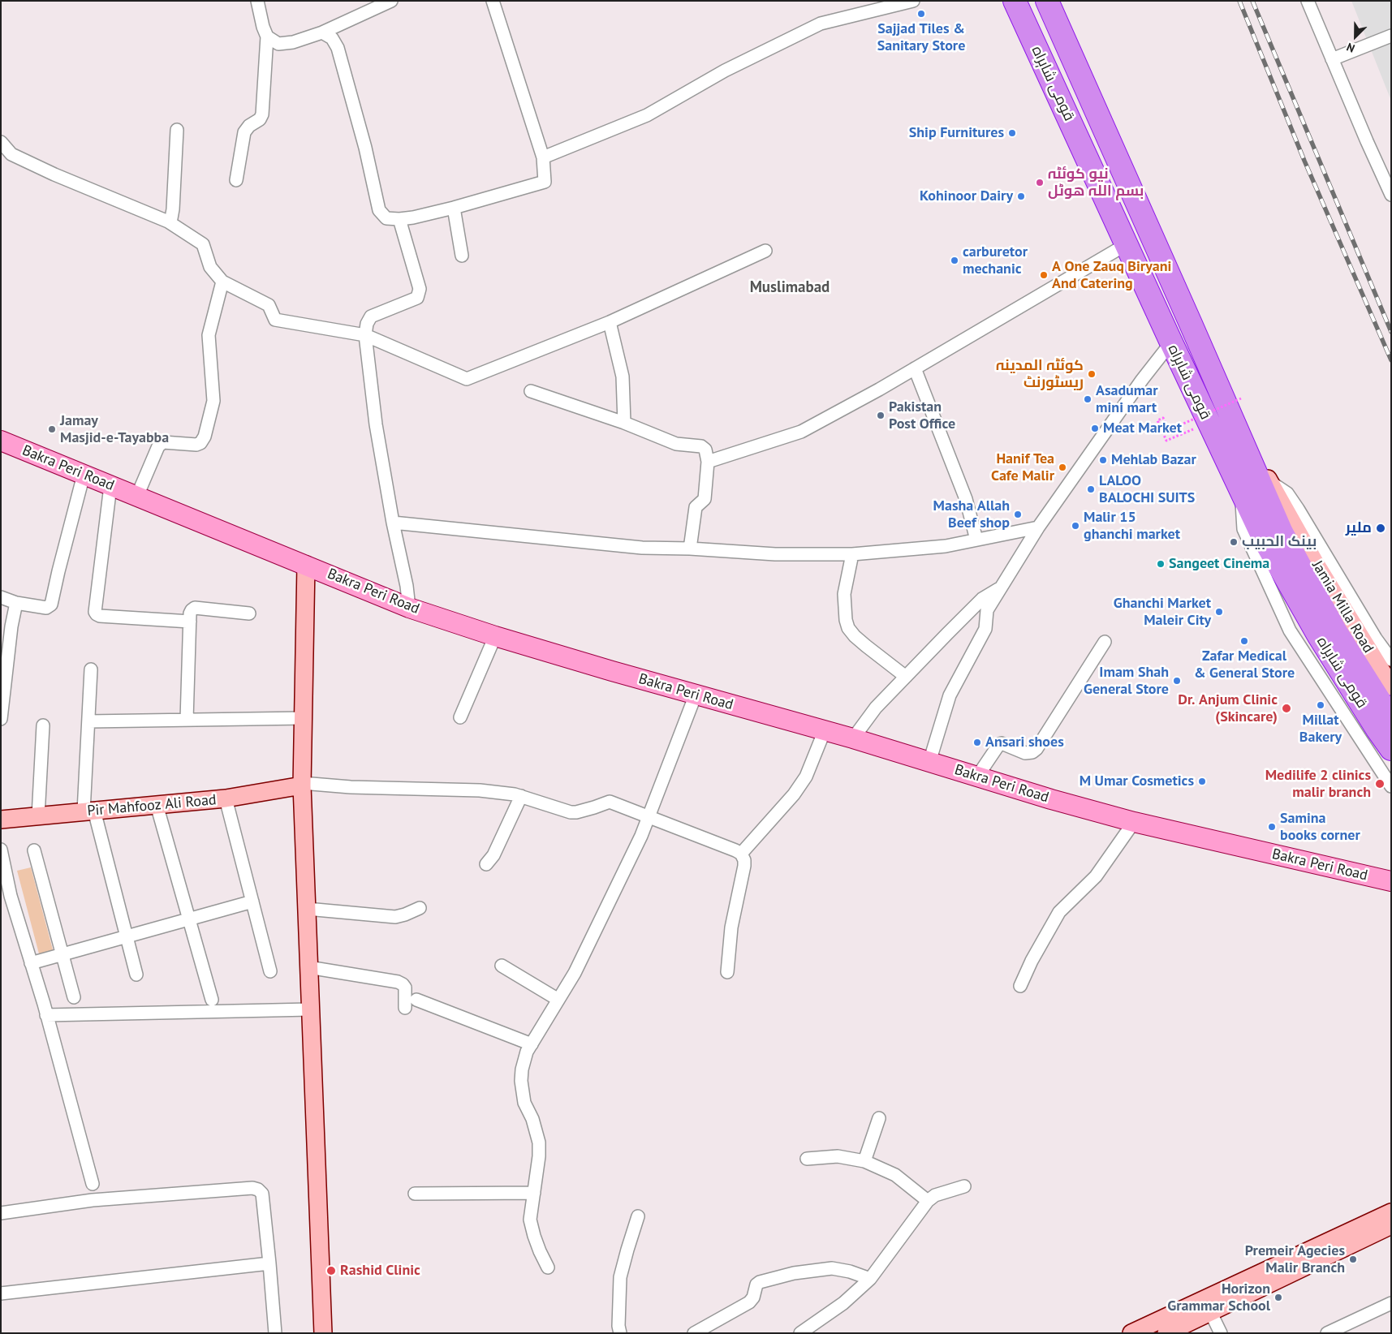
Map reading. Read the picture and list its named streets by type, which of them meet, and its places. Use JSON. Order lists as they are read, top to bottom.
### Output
{
  "streets": {
    "highway": ["قومی شاہراہ"],
    "main road": ["Bakra Peri Road"],
    "street": ["Jamia Milla Road", "Pir Mahfooz Ali Road"]
  },
  "crossings": [
    ["قومی شاہراہ", "Jamia Milla Road"]
  ],
  "districts": ["Muslimabad"],
  "places": [
    "Sajjad Tiles & Sanitary Store",
    "Ship Furnitures",
    "نیو کوئٹہ بسم اللہ ھوٹل",
    "Kohinoor Dairy",
    "carburetor mechanic",
    "A One Zauq Biryani And Catering",
    "کوئٹہ المدینہ ریسٹورنٹ",
    "Asadumar mini mart",
    "Pakistan Post Office",
    "Meat Market",
    "Jamay Masjid-e-Tayabba",
    "Mehlab Bazar",
    "Hanif Tea Cafe Malir",
    "LALOO BALOCHI SUITS",
    "Masha Allah Beef shop",
    "Malir 15 ghanchi market",
    "ملیر",
    "بينک الحبيب",
    "Sangeet Cinema",
    "Ghanchi Market Maleir City",
    "Zafar Medical & General Store",
    "Imam Shah General Store",
    "Millat Bakery",
    "Dr. Anjum Clinic (Skincare)",
    "Ansari shoes",
    "M Umar Cosmetics",
    "Medilife 2 clinics malir branch",
    "Samina books corner",
    "Premeir Agecies Malir Branch",
    "Rashid Clinic",
    "Horizon Grammar School"
  ],
  "north": "bottom left"
}
